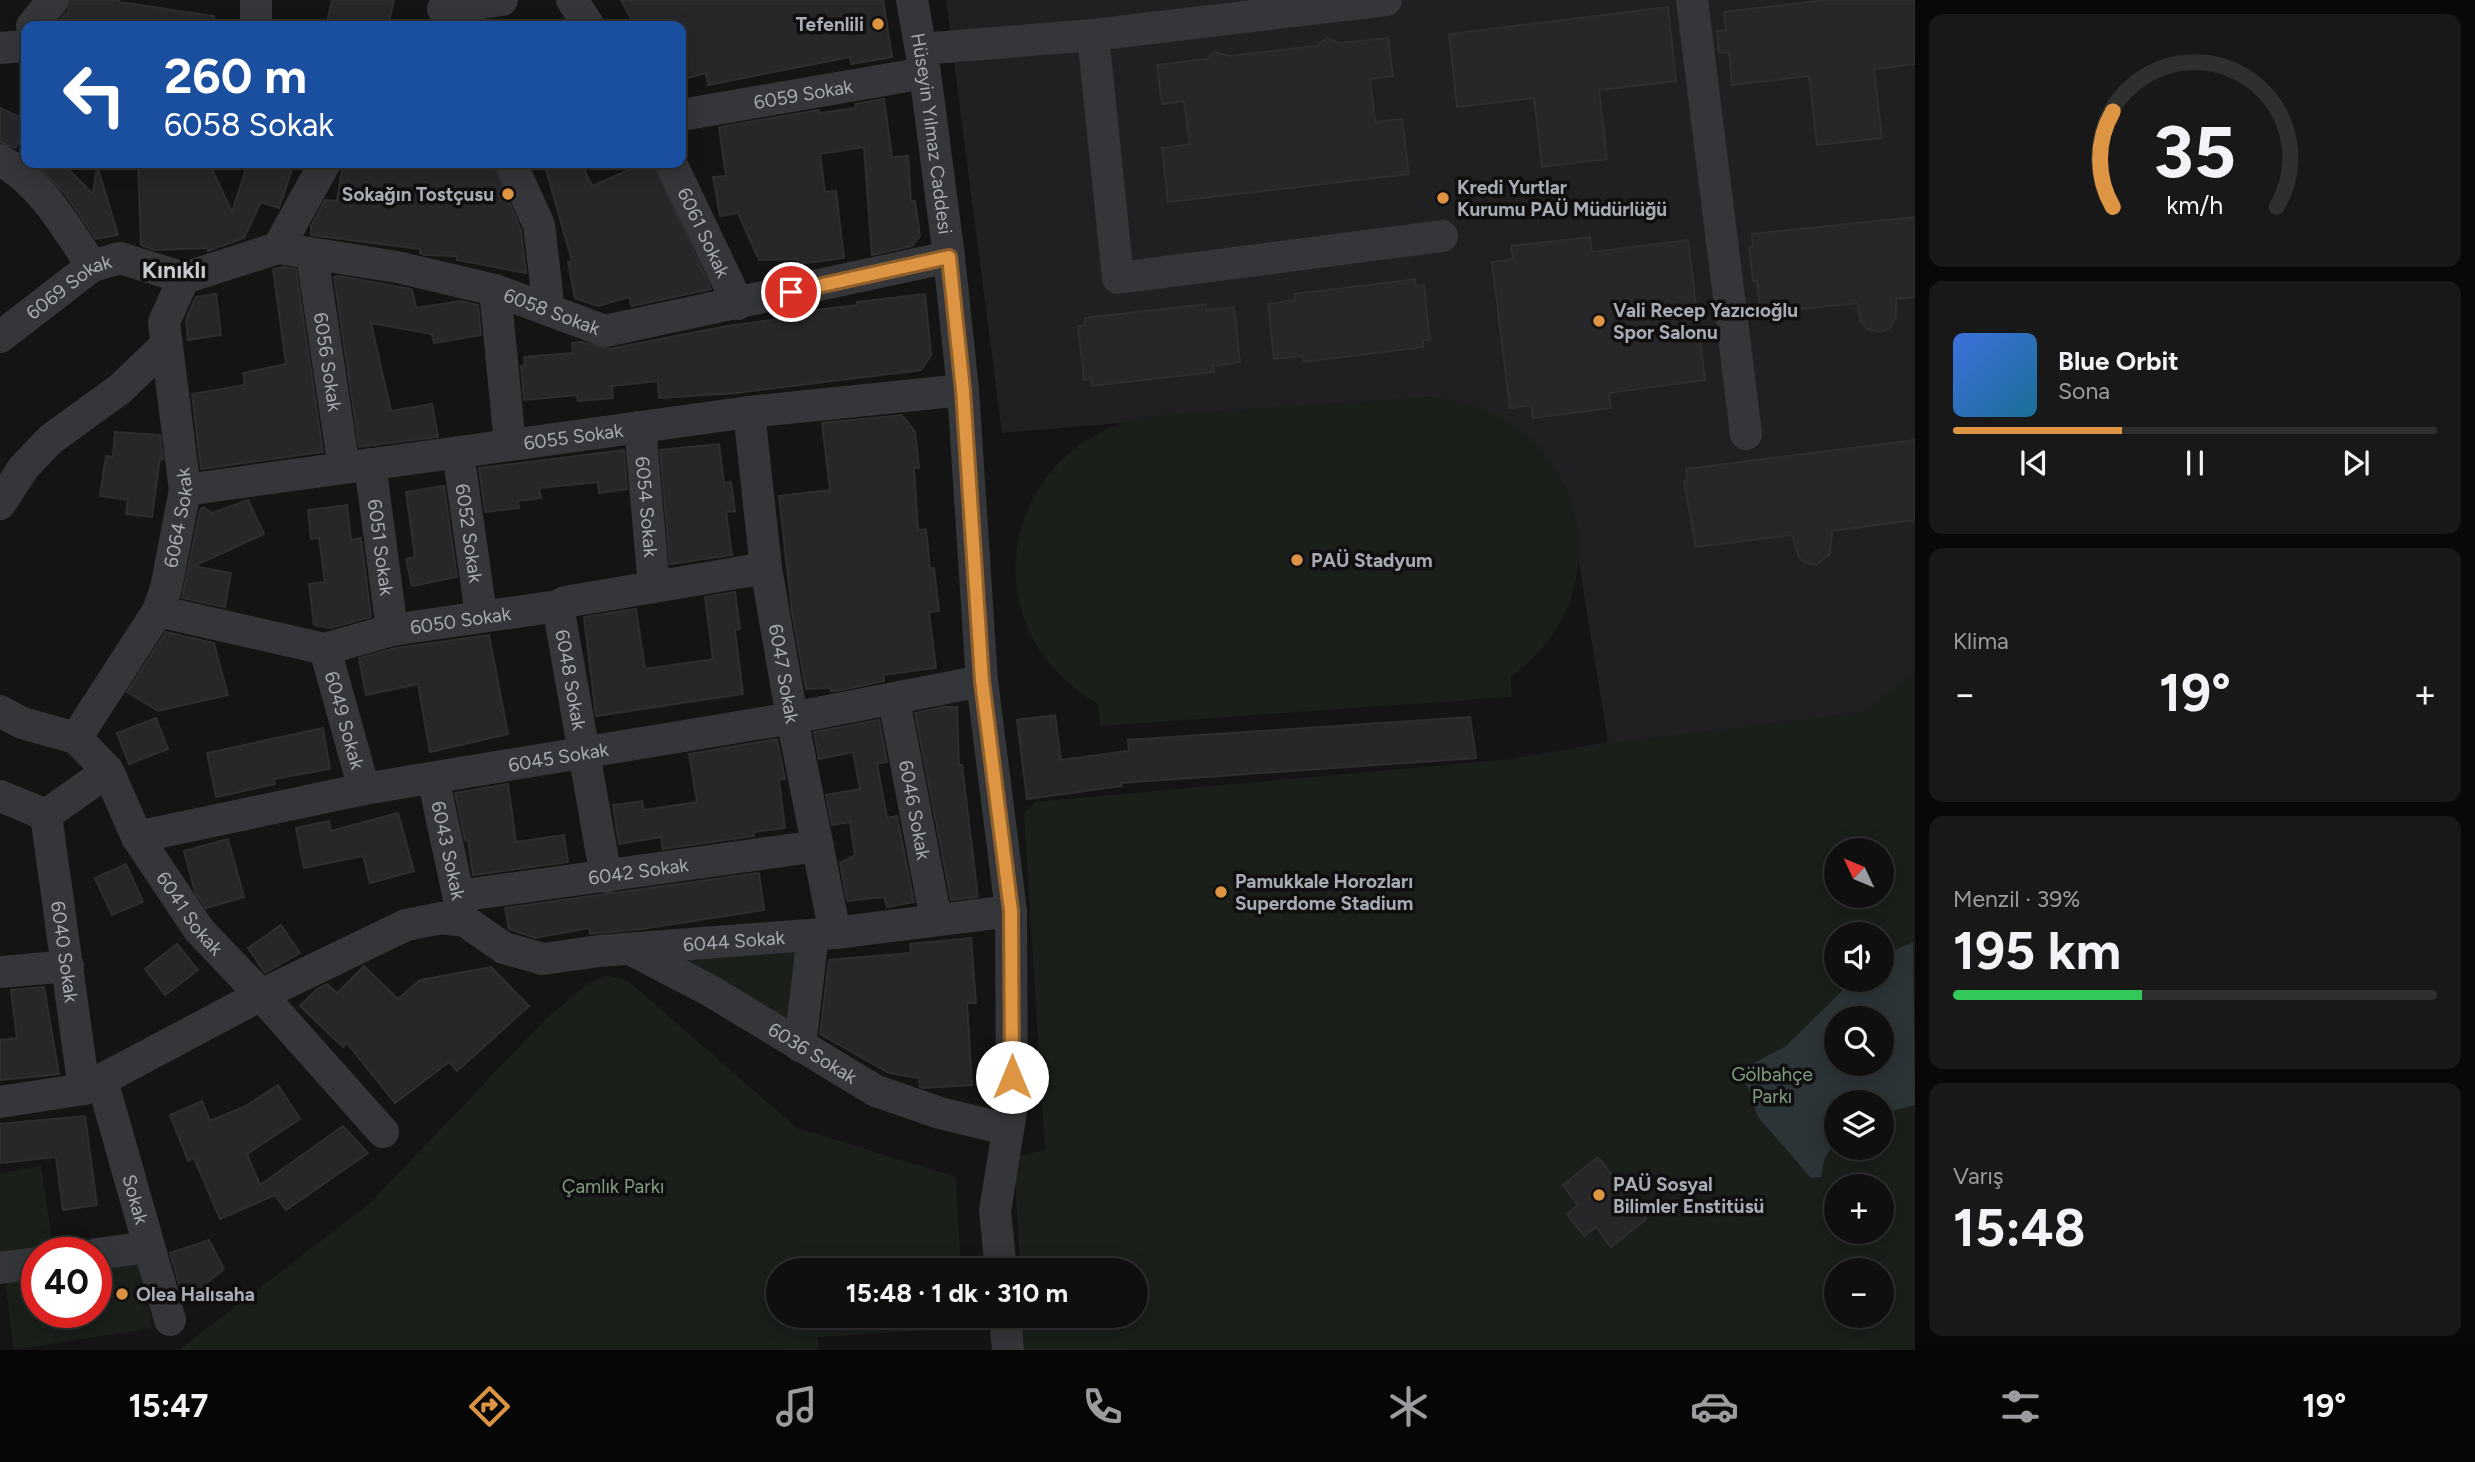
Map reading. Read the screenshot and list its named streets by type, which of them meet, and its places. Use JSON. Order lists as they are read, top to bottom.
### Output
{
  "streets": {
    "street": [
      "6059 Sokak",
      "Hüseyin Yılmaz Caddesi",
      "6061 Sokak",
      "6069 Sokak",
      "6058 Sokak",
      "6056 Sokak",
      "6055 Sokak",
      "6054 Sokak",
      "6064 Sokak",
      "6052 Sokak",
      "6051 Sokak",
      "6050 Sokak",
      "6047 Sokak",
      "6048 Sokak",
      "6049 Sokak",
      "6045 Sokak",
      "6046 Sokak",
      "6043 Sokak",
      "6042 Sokak",
      "6041 Sokak",
      "6044 Sokak",
      "6040 Sokak",
      "6036 Sokak",
      "Sokak"
    ]
  },
  "crossings": [
    ["6059 Sokak", "Hüseyin Yılmaz Caddesi"],
    ["Hüseyin Yılmaz Caddesi", "6058 Sokak"],
    ["Hüseyin Yılmaz Caddesi", "6055 Sokak"],
    ["Hüseyin Yılmaz Caddesi", "6045 Sokak"],
    ["Hüseyin Yılmaz Caddesi", "6044 Sokak"],
    ["Hüseyin Yılmaz Caddesi", "6036 Sokak"],
    ["6061 Sokak", "6058 Sokak"],
    ["6069 Sokak", "6064 Sokak"],
    ["6058 Sokak", "6056 Sokak"],
    ["6056 Sokak", "6055 Sokak"],
    ["6056 Sokak", "6051 Sokak"],
    ["6055 Sokak", "6054 Sokak"],
    ["6055 Sokak", "6064 Sokak"],
    ["6055 Sokak", "6052 Sokak"],
    ["6055 Sokak", "6051 Sokak"],
    ["6055 Sokak", "6047 Sokak"],
    ["6054 Sokak", "6050 Sokak"],
    ["6064 Sokak", "6050 Sokak"],
    ["6064 Sokak", "6041 Sokak"],
    ["6052 Sokak", "6050 Sokak"],
    ["6051 Sokak", "6050 Sokak"],
    ["6050 Sokak", "6047 Sokak"],
    ["6050 Sokak", "6048 Sokak"],
    ["6050 Sokak", "6049 Sokak"],
    ["6047 Sokak", "6045 Sokak"],
    ["6047 Sokak", "6042 Sokak"],
    ["6047 Sokak", "6044 Sokak"],
    ["6047 Sokak", "6036 Sokak"],
    ["6048 Sokak", "6045 Sokak"],
    ["6048 Sokak", "6042 Sokak"],
    ["6049 Sokak", "6045 Sokak"],
    ["6045 Sokak", "6046 Sokak"],
    ["6045 Sokak", "6043 Sokak"],
    ["6045 Sokak", "6041 Sokak"],
    ["6046 Sokak", "6044 Sokak"],
    ["6043 Sokak", "6042 Sokak"],
    ["6043 Sokak", "6044 Sokak"],
    ["6042 Sokak", "6041 Sokak"],
    ["6042 Sokak", "6044 Sokak"],
    ["6042 Sokak", "6040 Sokak"],
    ["6042 Sokak", "Sokak"],
    ["6044 Sokak", "6036 Sokak"],
    ["6040 Sokak", "Sokak"]
  ],
  "districts": ["Kınıklı"],
  "parks": ["Gölbahçe Parkı", "Çamlık Parkı"],
  "places": [
    "Tefenlili",
    "Sokağın Tostçusu",
    "Kredi Yurtlar Kurumu PAÜ Müdürlüğü",
    "Vali Recep Yazıcıoğlu Spor Salonu",
    "PAÜ Stadyum",
    "Pamukkale Horozları Superdome Stadium",
    "PAÜ Sosyal Bilimler Enstitüsü",
    "Olea Halısaha"
  ],
  "north": "top left",
  "page": {
    "turn": ["260 m", "6058 Sokak"],
    "song": ["Blue Orbit", "Sona"],
    "tile": [
      "Klima",
      ["Menzil · 39%", "195 km"],
      ["Varış", "15:48"]
    ],
    "heat": ["−", "19°", "+"],
    "map_buttons": ["+", "−"],
    "limit": "40",
    "trip": "15:48 · 1 dk · 310 m",
    "tabs": ["15:47", "19°"],
    "gauge": ["35", "km/h"]
  }
}
